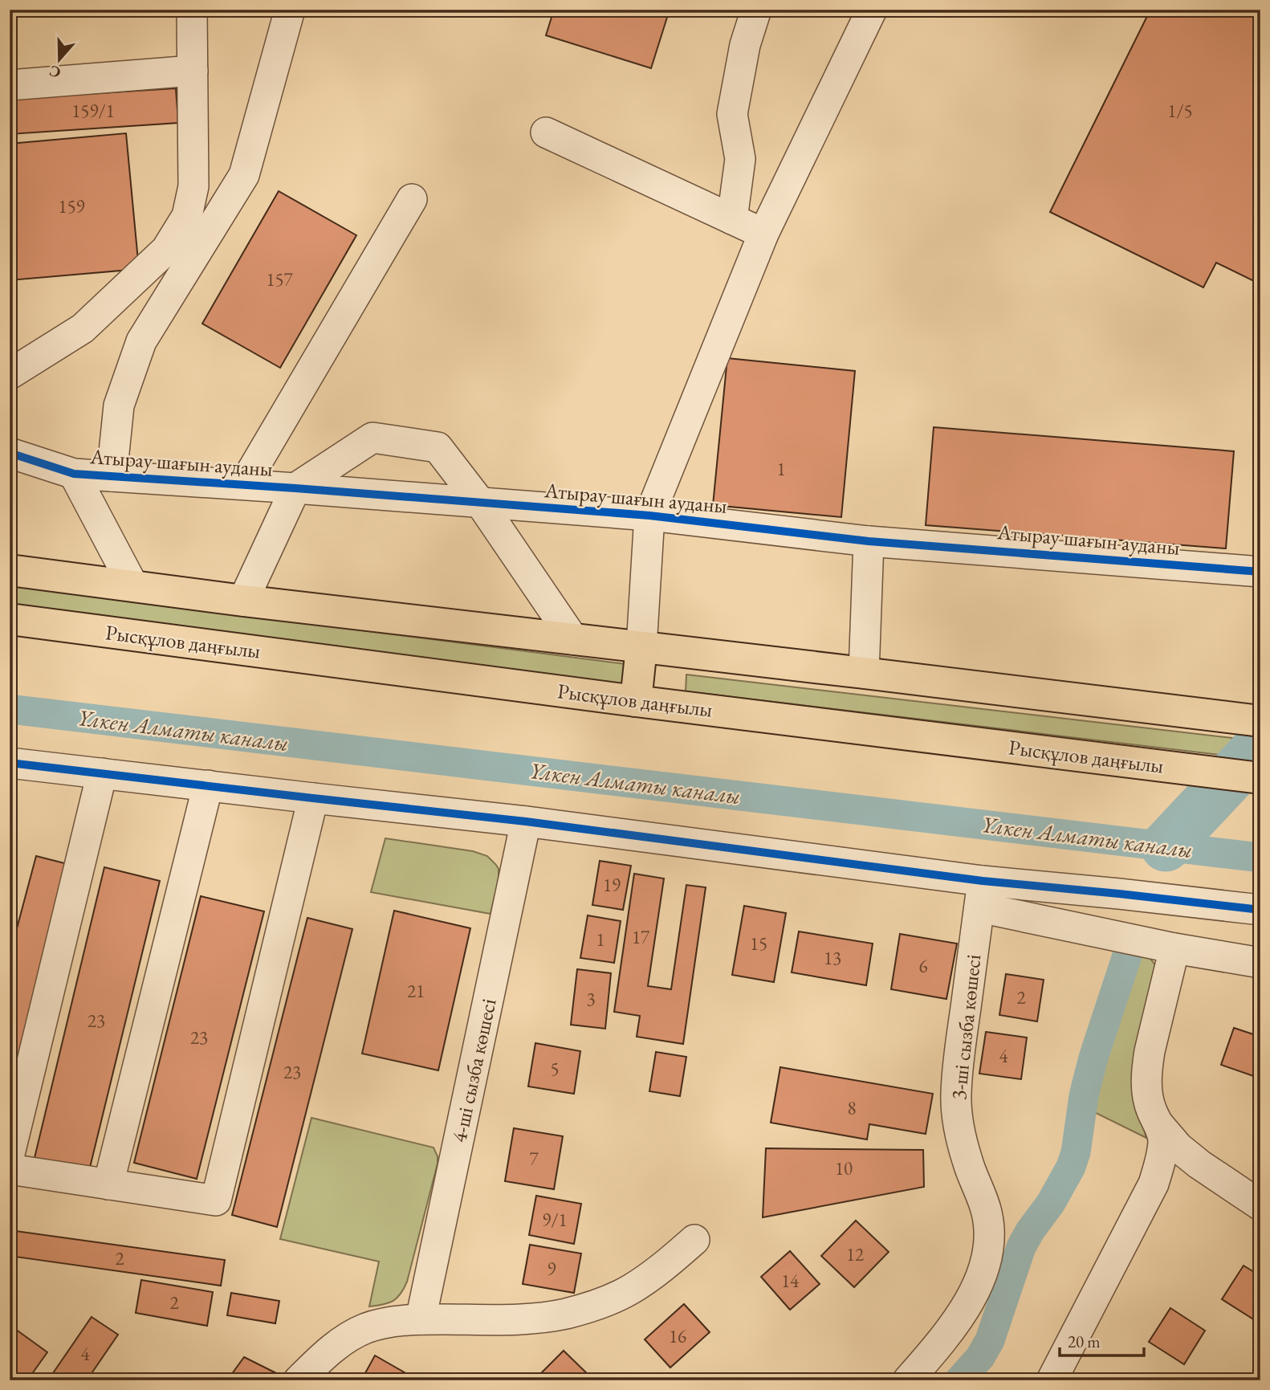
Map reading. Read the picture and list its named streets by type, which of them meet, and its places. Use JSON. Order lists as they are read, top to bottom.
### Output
{
  "streets": {
    "main road": ["Рысқұлов даңғылы"],
    "street": ["Атырау шағын ауданы", "3-ші сызба көшесі", "4-ші сызба көшесі"]
  },
  "water": ["Үлкен Алматы каналы"],
  "house_numbers": [
    "159/1",
    "1/5",
    "159",
    "157",
    "1",
    "19",
    "17",
    "1",
    "15",
    "13",
    "6",
    "21",
    "2",
    "3",
    "23",
    "23",
    "4",
    "5",
    "23",
    "8",
    "7",
    "10",
    "9/1",
    "12",
    "2",
    "9",
    "14",
    "2",
    "16",
    "4"
  ],
  "scale_bar": "20 m",
  "north": "bottom"
}
